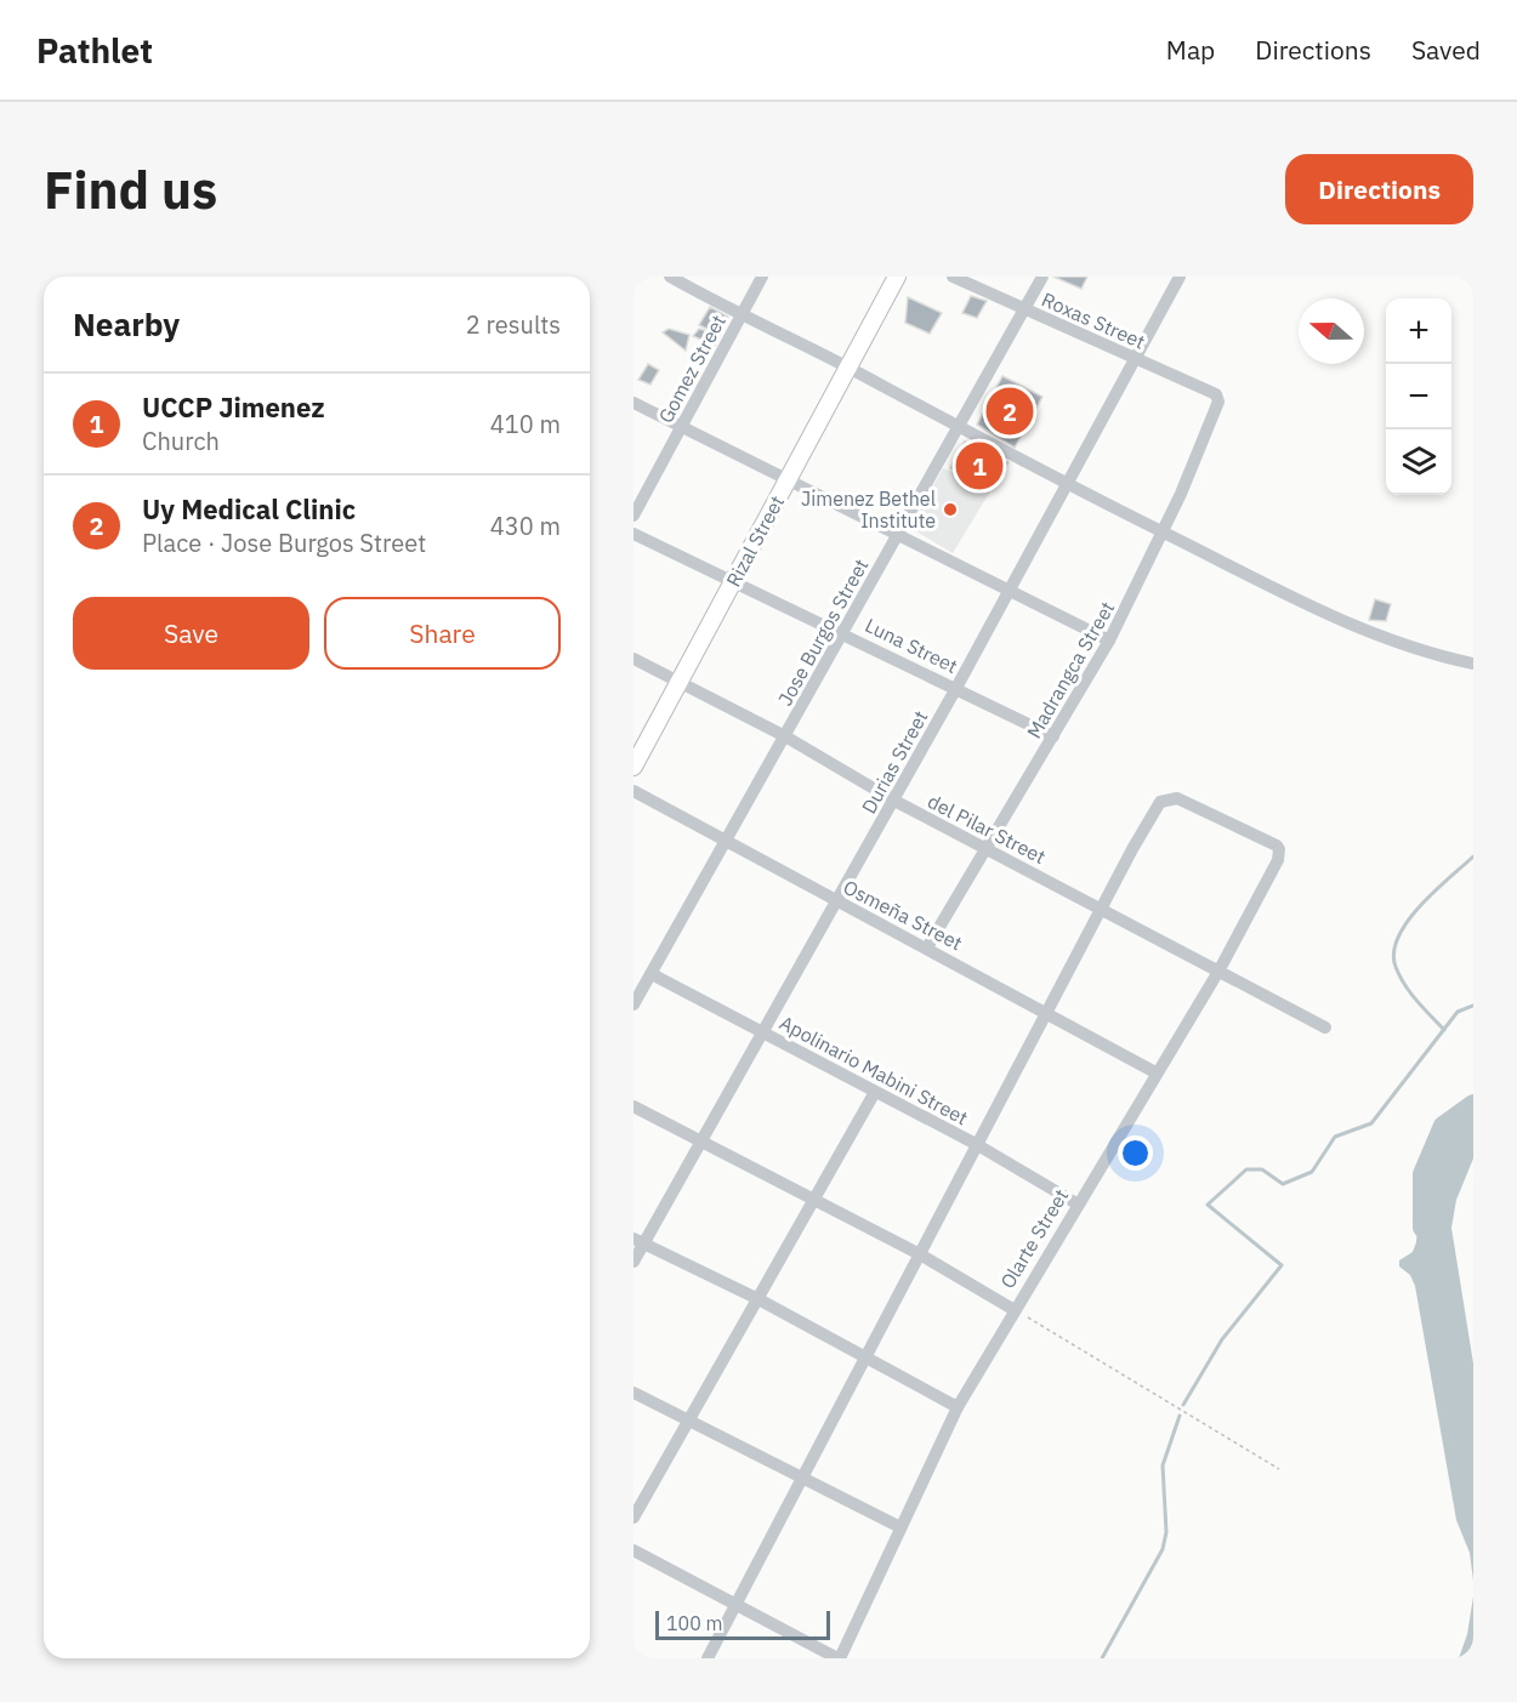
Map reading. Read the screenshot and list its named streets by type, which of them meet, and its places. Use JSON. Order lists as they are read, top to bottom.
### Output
{
  "streets": {
    "main road": ["Rizal Street"],
    "street": [
      "Roxas Street",
      "Gomez Street",
      "Jose Burgos Street",
      "Luna Street",
      "Madrangca Street",
      "Durias Street",
      "del Pilar Street",
      "Osmeña Street",
      "Apolinario Mabini Street",
      "Olarte Street"
    ]
  },
  "crossings": [
    ["Roxas Street", "Jose Burgos Street"],
    ["Roxas Street", "Madrangca Street"],
    ["Roxas Street", "Durias Street"],
    ["Rizal Street", "Luna Street"],
    ["Rizal Street", "del Pilar Street"],
    ["Jose Burgos Street", "Luna Street"],
    ["Jose Burgos Street", "del Pilar Street"],
    ["Jose Burgos Street", "Osmeña Street"],
    ["Jose Burgos Street", "Apolinario Mabini Street"],
    ["Luna Street", "Madrangca Street"],
    ["Luna Street", "Durias Street"],
    ["Madrangca Street", "del Pilar Street"],
    ["Madrangca Street", "Osmeña Street"],
    ["Durias Street", "del Pilar Street"],
    ["Durias Street", "Osmeña Street"],
    ["Durias Street", "Apolinario Mabini Street"],
    ["del Pilar Street", "Olarte Street"],
    ["Osmeña Street", "Olarte Street"],
    ["Apolinario Mabini Street", "Olarte Street"]
  ],
  "places": ["Jimenez Bethel Institute"],
  "scale_bar": "100 m",
  "north": "left",
  "page": {
    "header": "Pathlet",
    "nav": ["Map", "Directions", "Saved"],
    "buttons": [
      "Directions",
      ["Save", "Share"]
    ],
    "title": "Find us",
    "heading": ["Nearby", "2 results"],
    "map_buttons": ["+", "−"],
    "list": [
      {
        "mark": "1",
        "name": "UCCP Jimenez",
        "note": "Church",
        "value": "410 m"
      },
      {
        "mark": "2",
        "name": "Uy Medical Clinic",
        "note": "Place · Jose Burgos Street",
        "value": "430 m"
      }
    ],
    "pins": ["2", "1"],
    "scale": "100 m"
  }
}
